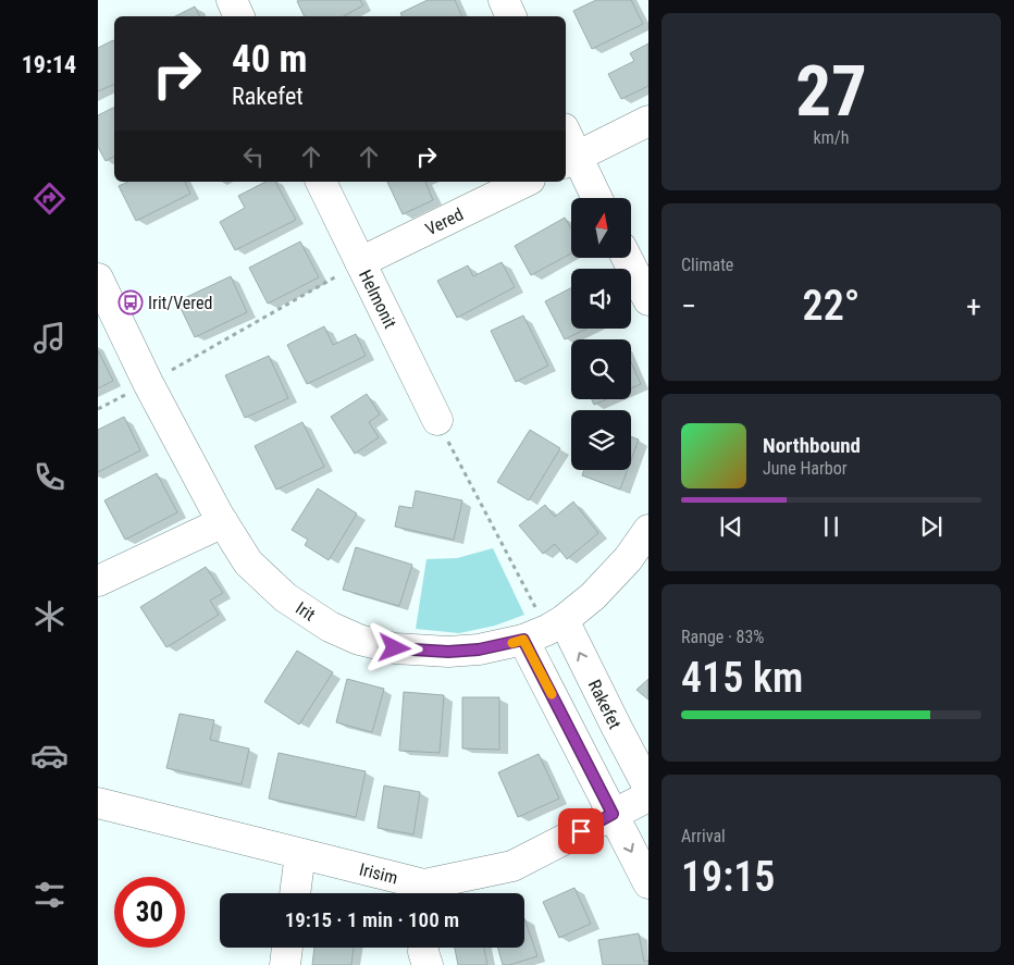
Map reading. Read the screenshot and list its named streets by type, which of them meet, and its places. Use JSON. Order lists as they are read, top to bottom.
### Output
{
  "streets": {
    "street": [
      "Vered",
      "Helmonit",
      "Irit",
      "Rakefet",
      "Irisim"
    ]
  },
  "crossings": [
    ["Vered", "Helmonit"],
    ["Irit", "Rakefet"]
  ],
  "places": {
    "bus stop": ["Irit/Vered"]
  },
  "north": "top",
  "page": {
    "tabs": "19:14",
    "tile": [
      ["27", "km/h"],
      "Climate",
      ["Range · 83%", "415 km"],
      ["Arrival", "19:15"]
    ],
    "turn": ["40 m", "Rakefet"],
    "heat": ["−", "22°", "+"],
    "song": ["Northbound", "June Harbor"],
    "limit": "30",
    "trip": "19:15 · 1 min · 100 m"
  }
}
